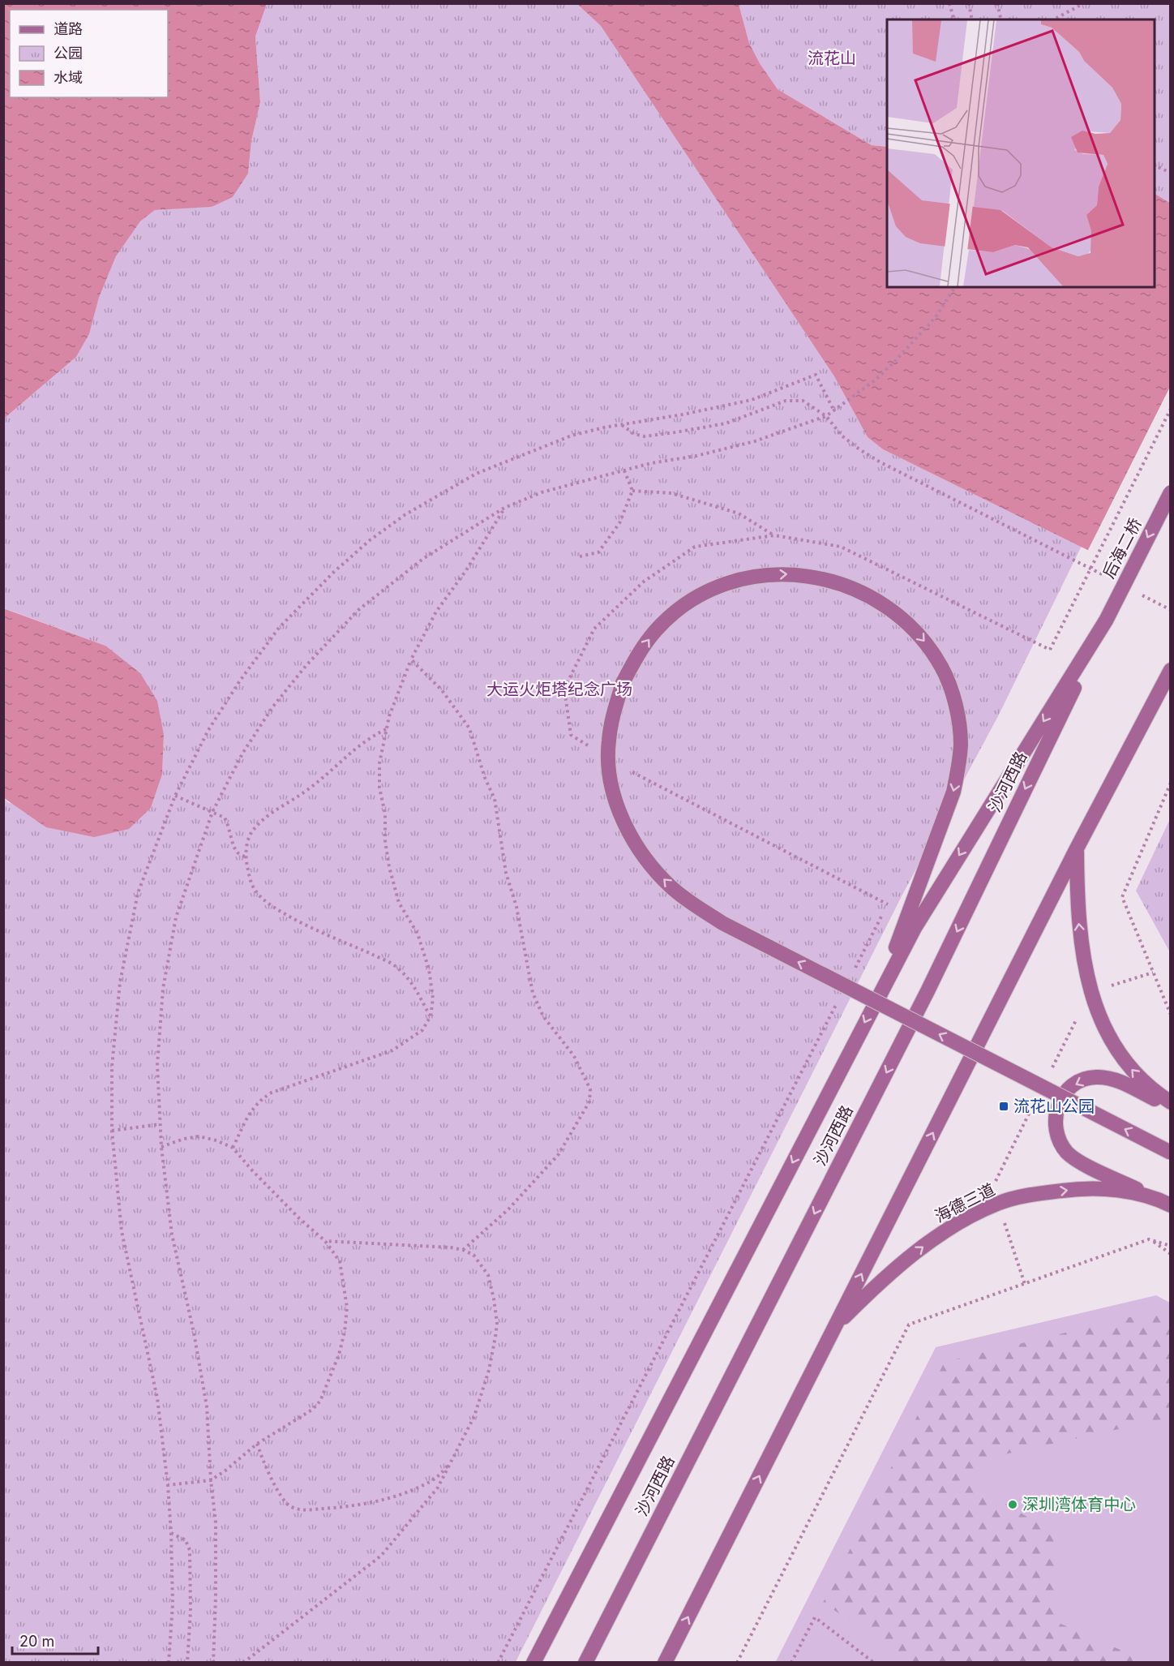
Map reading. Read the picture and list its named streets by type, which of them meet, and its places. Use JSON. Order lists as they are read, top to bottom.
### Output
{
  "streets": {
    "main road": ["后海二桥", "沙河西路", "海德三道"]
  },
  "crossings": [
    ["后海二桥", "沙河西路"]
  ],
  "one_way": ["后海二桥", "海德三道"],
  "parks": ["流花山", "大运火炬塔纪念广场"],
  "places": {
    "transit": ["流花山公园"],
    "other": ["深圳湾体育中心"]
  },
  "legend": ["道路", "公园", "水域"],
  "scale_bar": "20 m"
}
